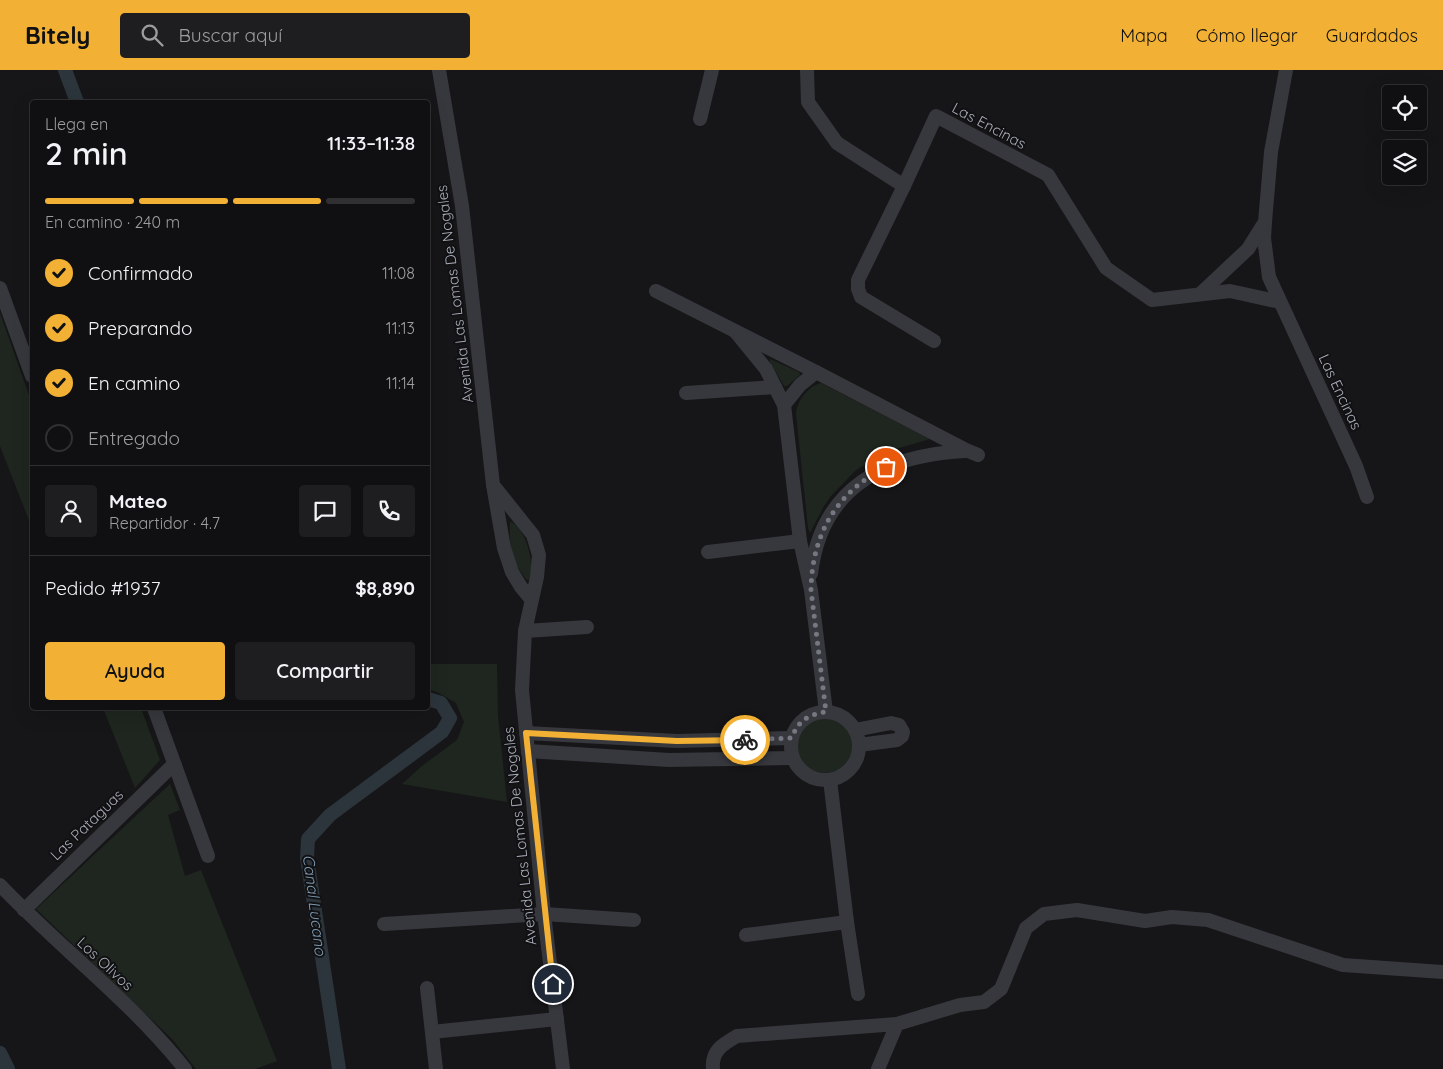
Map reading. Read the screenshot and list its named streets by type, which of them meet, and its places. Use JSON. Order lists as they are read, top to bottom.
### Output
{
  "streets": {
    "street": [
      "Las Encinas",
      "Avenida Las Lomas De Nogales",
      "Las Pataguas",
      "Los Olivos"
    ]
  },
  "crossings": [
    ["Las Pataguas", "Los Olivos"]
  ],
  "water": ["Canal Lucano"],
  "page": {
    "header": "Bitely",
    "search": "Buscar aquí",
    "nav": ["Mapa", "Cómo llegar", "Guardados"],
    "heading": ["2 min", "Llega en", "11:33–11:38"],
    "panel": [
      "Mateo",
      "Repartidor · 4.7",
      "Pedido #1937",
      "$8,890"
    ],
    "bar": "En camino · 240 m",
    "list": [
      ["Confirmado", "11:08"],
      ["Preparando", "11:13"],
      ["En camino", "11:14"],
      "Entregado"
    ],
    "buttons": ["Ayuda", "Compartir"]
  }
}
